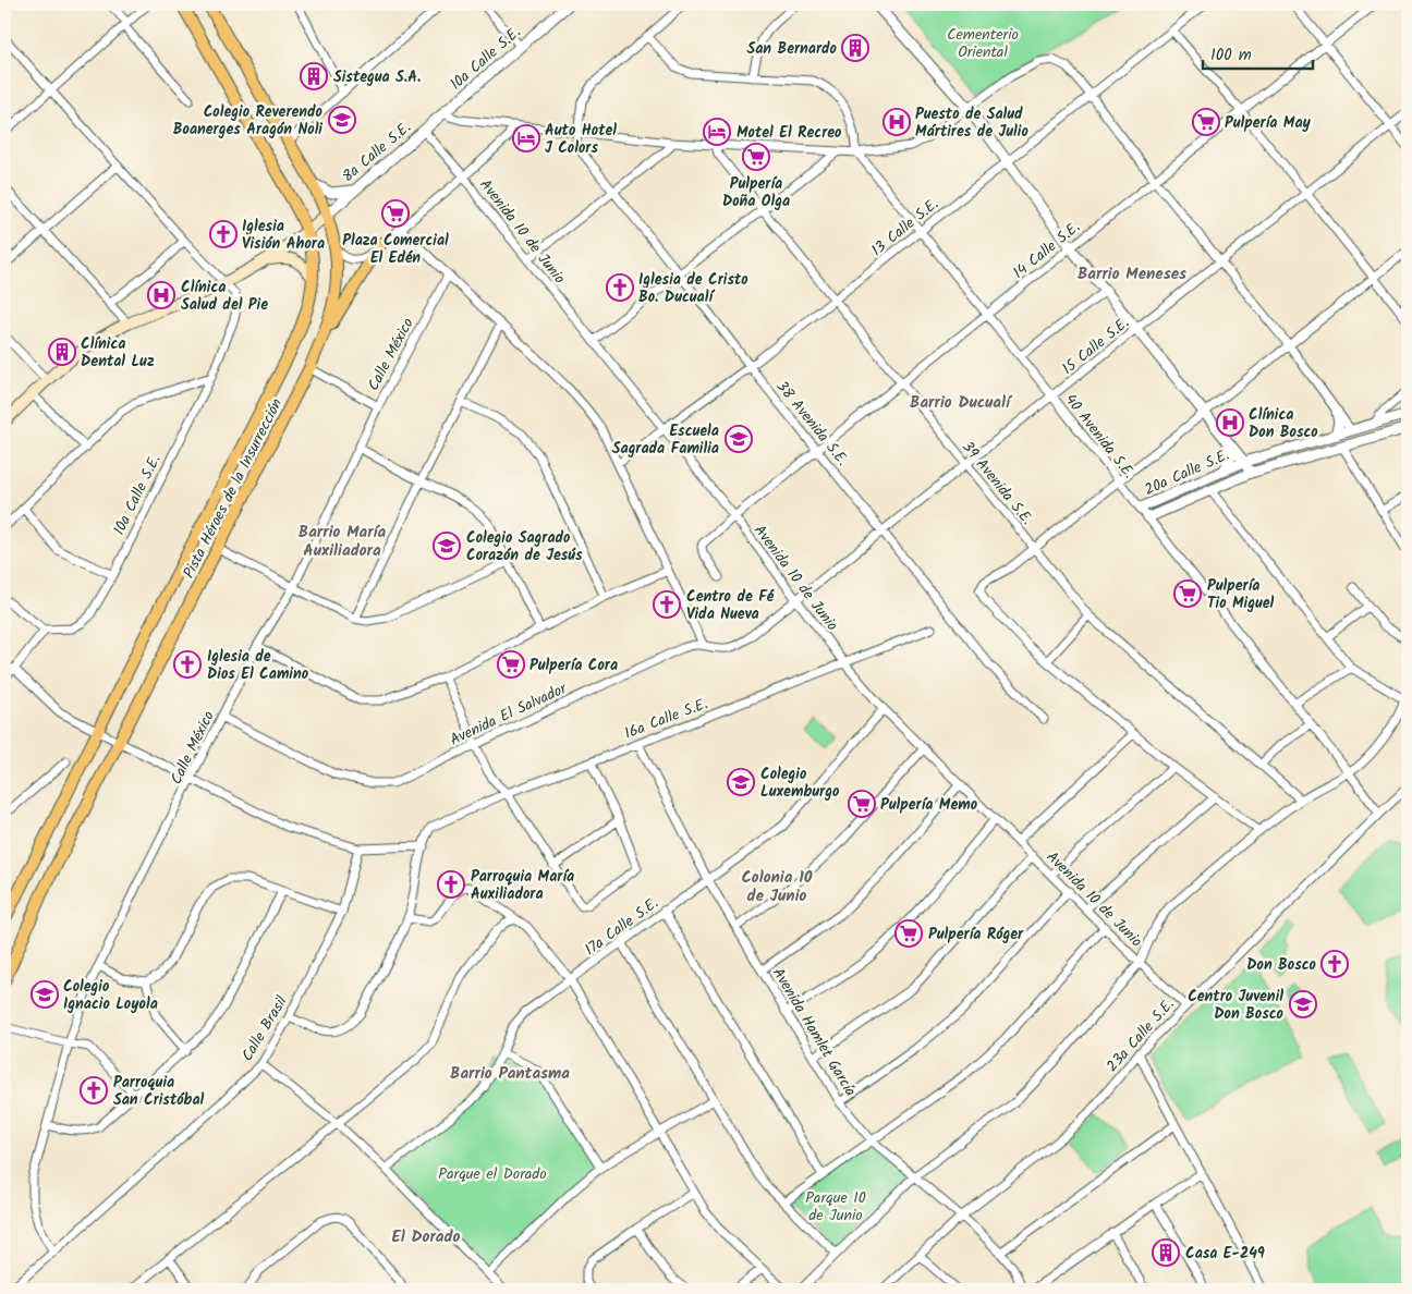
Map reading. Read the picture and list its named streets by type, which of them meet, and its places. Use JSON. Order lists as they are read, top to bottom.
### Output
{
  "streets": {
    "main road": ["Pista Héroes de la Insurrección"],
    "street": [
      "10a Calle S.E.",
      "8a Calle S.E.",
      "13 Calle S.E.",
      "Avenida 10 de Junio",
      "14 Calle S.E.",
      "15 Calle S.E.",
      "Calle México",
      "38 Avenida S.E.",
      "40 Avenida S.E.",
      "20a Calle S.E.",
      "39 Avenida S.E.",
      "Avenida El Salvador",
      "16a Calle S.E.",
      "17a Calle S.E.",
      "Calle Brasil",
      "Avenida Hamlet García",
      "23a Calle S.E."
    ]
  },
  "crossings": [
    ["10a Calle S.E.", "8a Calle S.E."],
    ["8a Calle S.E.", "Avenida 10 de Junio"],
    ["8a Calle S.E.", "Pista Héroes de la Insurrección"],
    ["13 Calle S.E.", "Avenida 10 de Junio"],
    ["13 Calle S.E.", "38 Avenida S.E."],
    ["13 Calle S.E.", "40 Avenida S.E."],
    ["13 Calle S.E.", "39 Avenida S.E."],
    ["Avenida 10 de Junio", "14 Calle S.E."],
    ["Avenida 10 de Junio", "15 Calle S.E."],
    ["Avenida 10 de Junio", "Avenida El Salvador"],
    ["Avenida 10 de Junio", "16a Calle S.E."],
    ["Avenida 10 de Junio", "17a Calle S.E."],
    ["Avenida 10 de Junio", "23a Calle S.E."],
    ["14 Calle S.E.", "38 Avenida S.E."],
    ["14 Calle S.E.", "40 Avenida S.E."],
    ["14 Calle S.E.", "39 Avenida S.E."],
    ["15 Calle S.E.", "38 Avenida S.E."],
    ["15 Calle S.E.", "40 Avenida S.E."],
    ["15 Calle S.E.", "39 Avenida S.E."],
    ["15 Calle S.E.", "Avenida El Salvador"],
    ["Calle México", "Avenida El Salvador"],
    ["Calle México", "Calle Brasil"],
    ["40 Avenida S.E.", "20a Calle S.E."],
    ["40 Avenida S.E.", "23a Calle S.E."],
    ["16a Calle S.E.", "Calle Brasil"],
    ["16a Calle S.E.", "Avenida Hamlet García"],
    ["17a Calle S.E.", "Avenida Hamlet García"],
    ["Avenida Hamlet García", "23a Calle S.E."]
  ],
  "districts": [
    "Barrio Meneses",
    "Barrio Ducualí",
    "Barrio María Auxiliadora",
    "Colonia 10 de Junio",
    "Barrio Pantasma",
    "El Dorado"
  ],
  "parks": ["Cementerio Oriental", "Parque el Dorado", "Parque 10 de Junio"],
  "places": {
    "building": [
      "San Bernardo",
      "Sistegua S.A.",
      "Clínica Dental Luz",
      "Casa E-249"
    ],
    "school or university": [
      "Colegio Reverendo Boanerges Aragón Noli",
      "Escuela Sagrada Familia",
      "Colegio Sagrado Corazón de Jesús",
      "Colegio Luxemburgo",
      "Colegio Ignacio Loyola",
      "Centro Juvenil Don Bosco"
    ],
    "hospital": ["Puesto de Salud Mártires de Julio", "Clínica Salud del Pie", "Clínica Don Bosco"],
    "supermarket": [
      "Pulpería May",
      "Pulpería Doña Olga",
      "Plaza Comercial El Edén",
      "Pulpería Tio Miguel",
      "Pulpería Cora",
      "Pulpería Memo",
      "Pulpería Róger"
    ],
    "hotel": ["Motel El Recreo", "Auto Hotel J Colors"],
    "church": [
      "Iglesia Visión Ahora",
      "Iglesia de Cristo Bo. Ducualí",
      "Centro de Fé Vida Nueva",
      "Iglesia de Dios El Camino",
      "Parroquia María Auxiliadora",
      "Don Bosco",
      "Parroquia San Cristóbal"
    ]
  },
  "scale_bar": "100 m"
}
